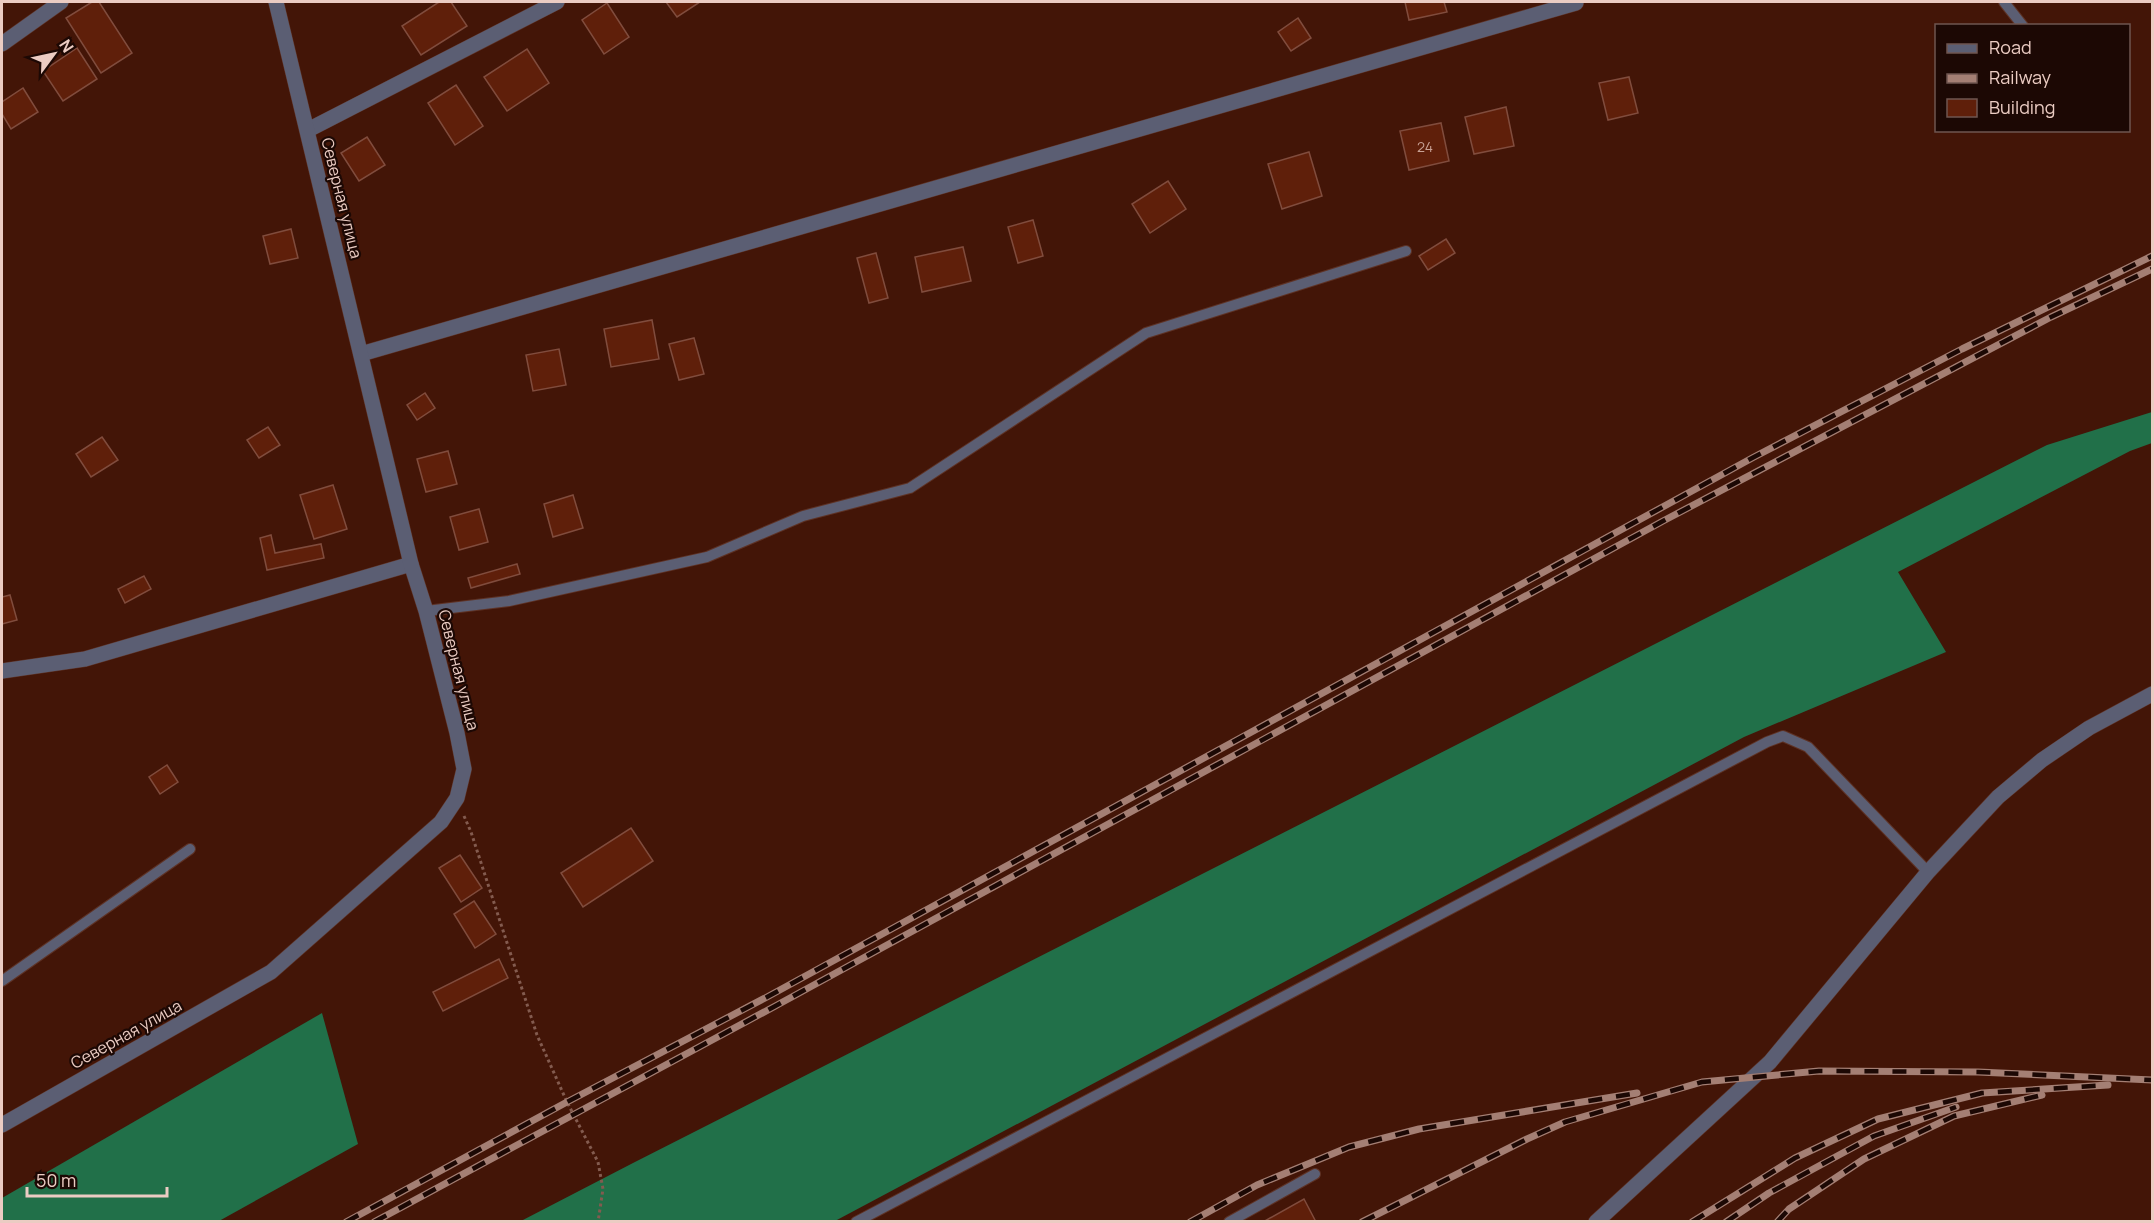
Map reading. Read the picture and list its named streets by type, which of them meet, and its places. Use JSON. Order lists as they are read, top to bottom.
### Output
{
  "streets": {
    "street": ["Северная улица"]
  },
  "house_numbers": ["24"],
  "legend": ["Road", "Railway", "Building"],
  "scale_bar": "50 m",
  "north": "top right"
}
